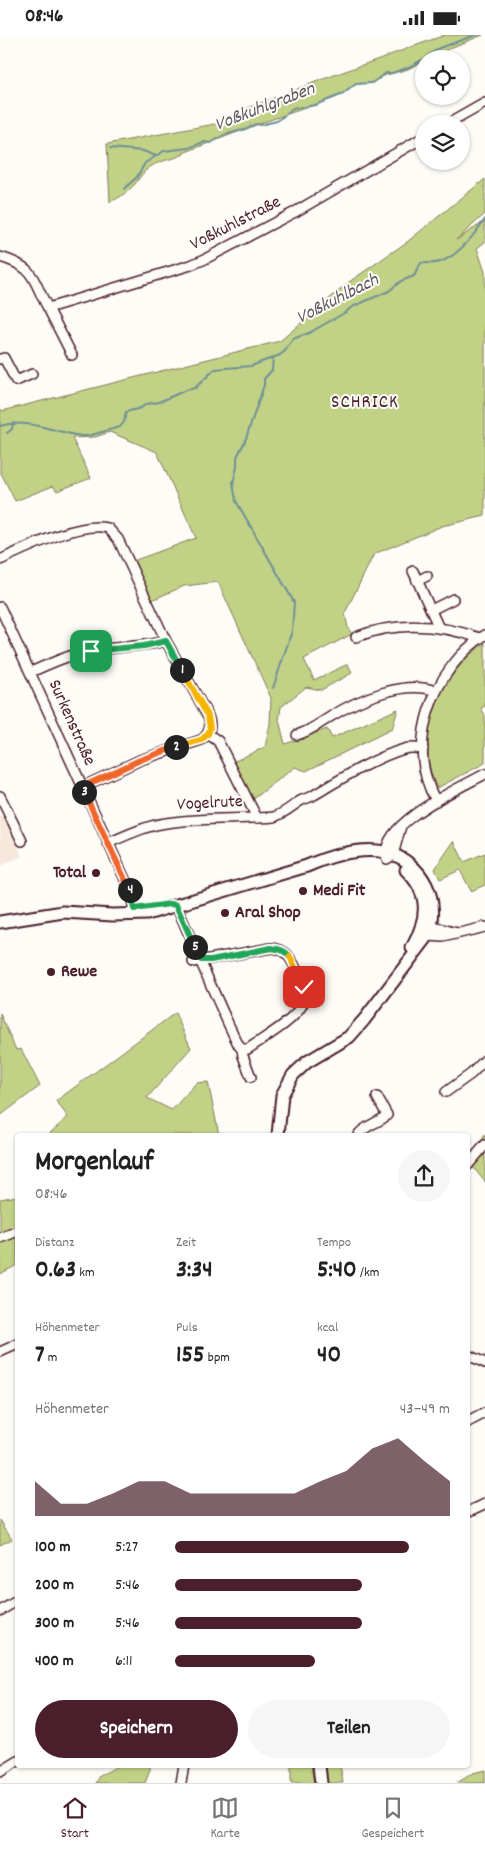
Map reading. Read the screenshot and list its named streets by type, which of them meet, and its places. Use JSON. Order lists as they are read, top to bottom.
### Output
{
  "streets": {
    "street": ["Voßkuhlstraße", "Surkenstraße", "Vogelrute"]
  },
  "crossings": [
    ["Surkenstraße", "Vogelrute"]
  ],
  "districts": ["SCHRICK"],
  "water": ["Voßkuhlgraben", "Voßkuhlbach"],
  "places": [
    "Total",
    "Medi Fit",
    "Aral Shop",
    "Rewe"
  ],
  "page": {
    "status": "08:46",
    "pins": [
      "1",
      "2",
      "3",
      "4",
      "5"
    ],
    "heading": ["Morgenlauf", "08:46"],
    "stats": [
      ["Distanz", "0.63 km"],
      ["Zeit", "3:34"],
      ["Tempo", "5:40 /km"],
      ["Höhenmeter", "7 m"],
      ["Puls", "155 bpm"],
      ["kcal", "40"]
    ],
    "chart": ["Höhenmeter", "43–49 m"],
    "list": [
      {
        "name": "100 m",
        "note": "5:27"
      },
      {
        "name": "200 m",
        "note": "5:46"
      },
      {
        "name": "300 m",
        "note": "5:46"
      },
      {
        "name": "400 m",
        "note": "6:11"
      }
    ],
    "buttons": ["Speichern", "Teilen"],
    "tabs": ["Start", "Karte", "Gespeichert"]
  }
}
